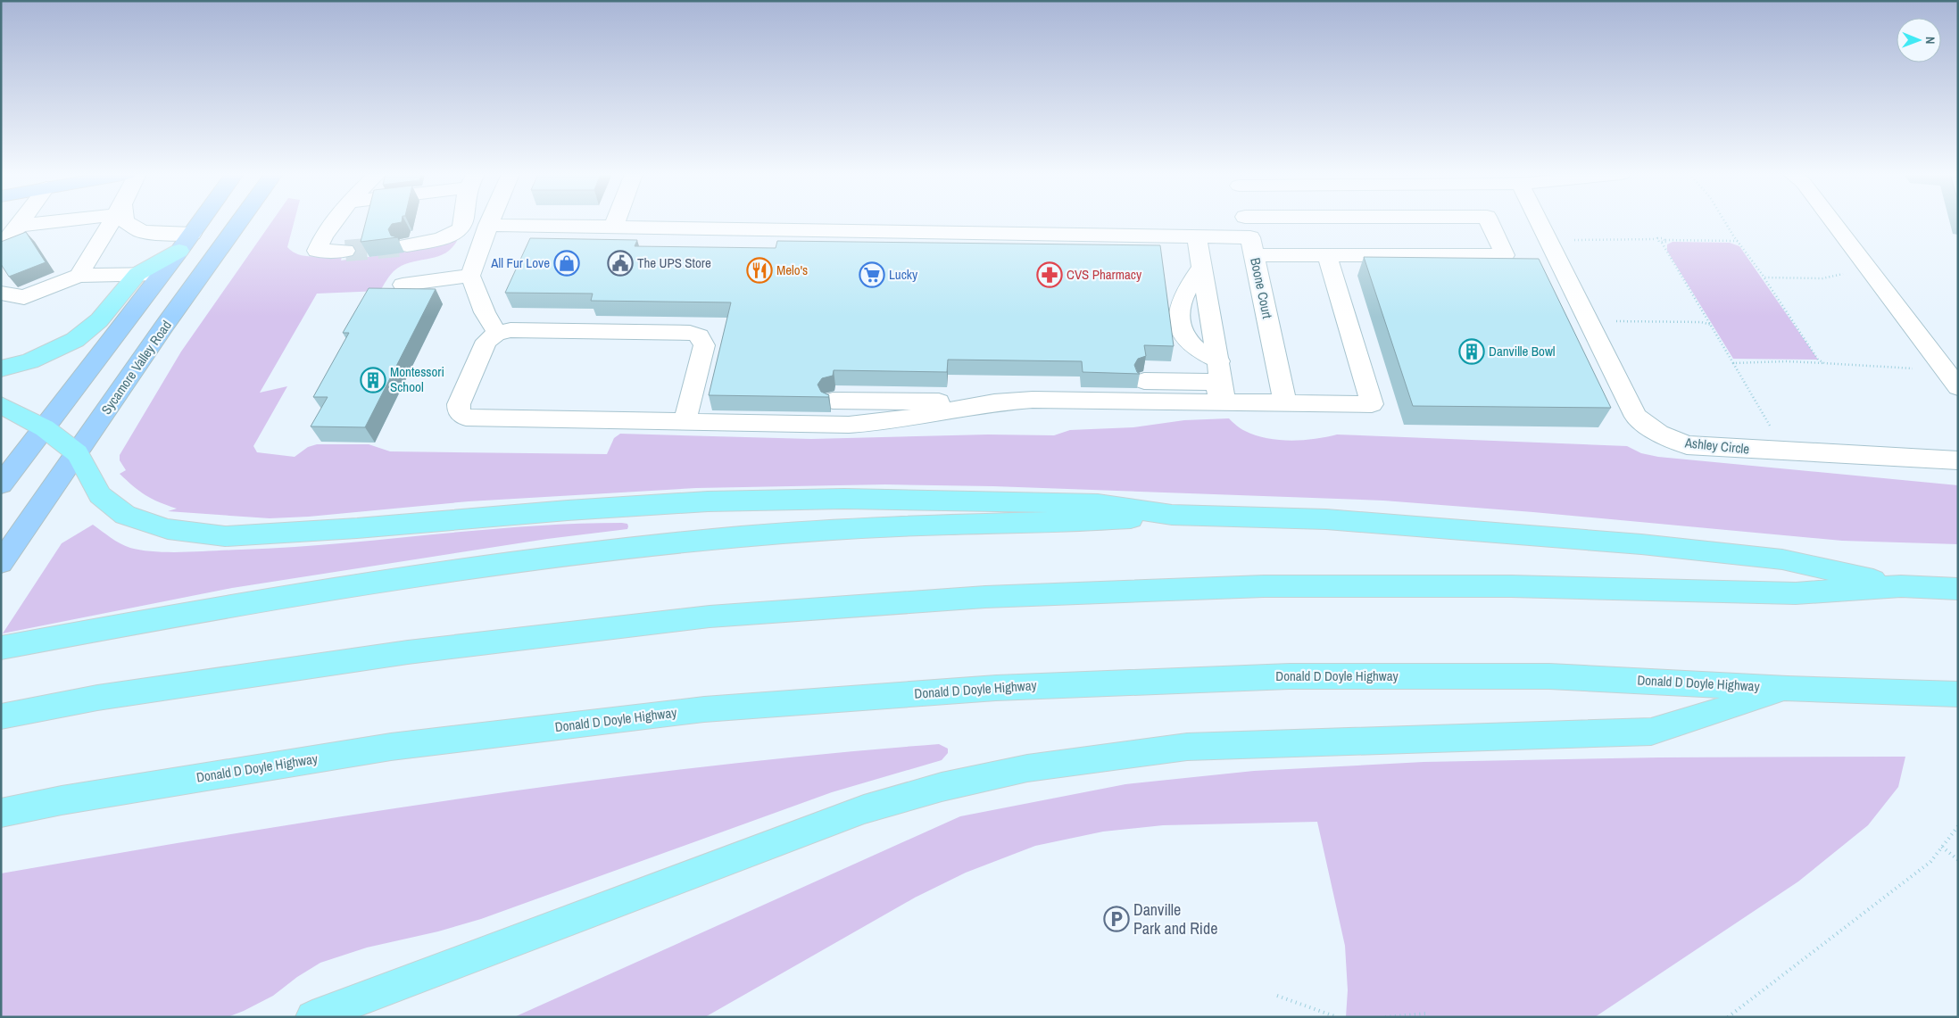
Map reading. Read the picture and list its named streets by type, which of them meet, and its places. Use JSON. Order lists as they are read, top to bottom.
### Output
{
  "streets": {
    "highway": ["Donald D Doyle Highway"],
    "main road": ["Sycamore Valley Road"],
    "street": ["Boone Court", "Ashley Circle"]
  },
  "places": {
    "shop": ["All Fur Love"],
    "public building": ["The UPS Store"],
    "restaurant": ["Melo's"],
    "supermarket": ["Lucky"],
    "pharmacy": ["CVS Pharmacy"],
    "building": ["Danville Bowl", "Montessori School"],
    "parking": ["Danville Park and Ride"]
  },
  "north": "right"
}
